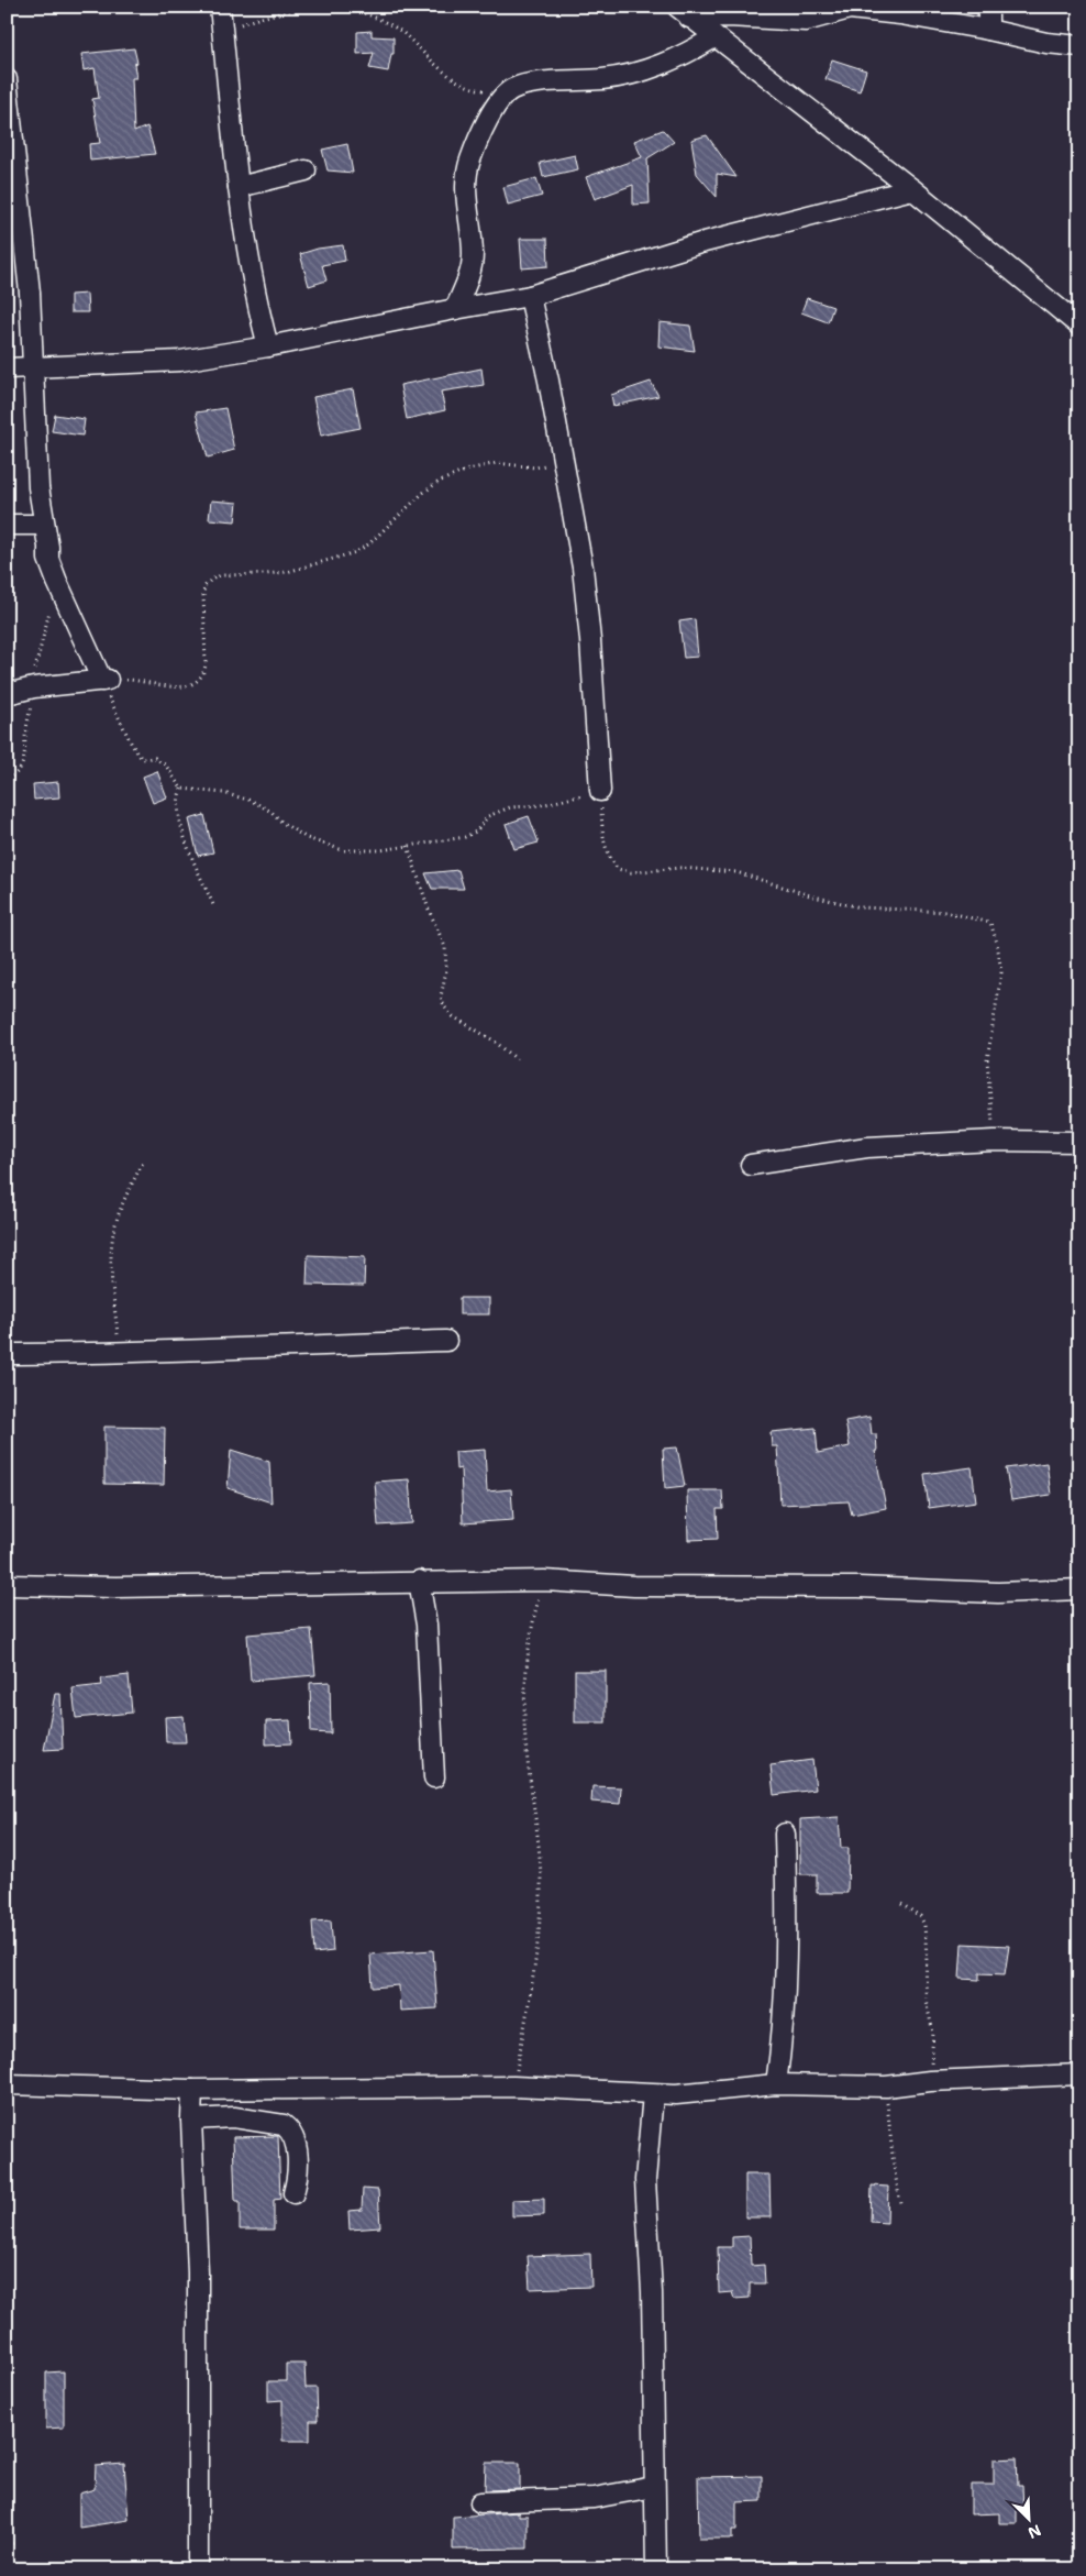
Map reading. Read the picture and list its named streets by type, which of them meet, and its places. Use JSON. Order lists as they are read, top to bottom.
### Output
{
  "north": "bottom right"
}
